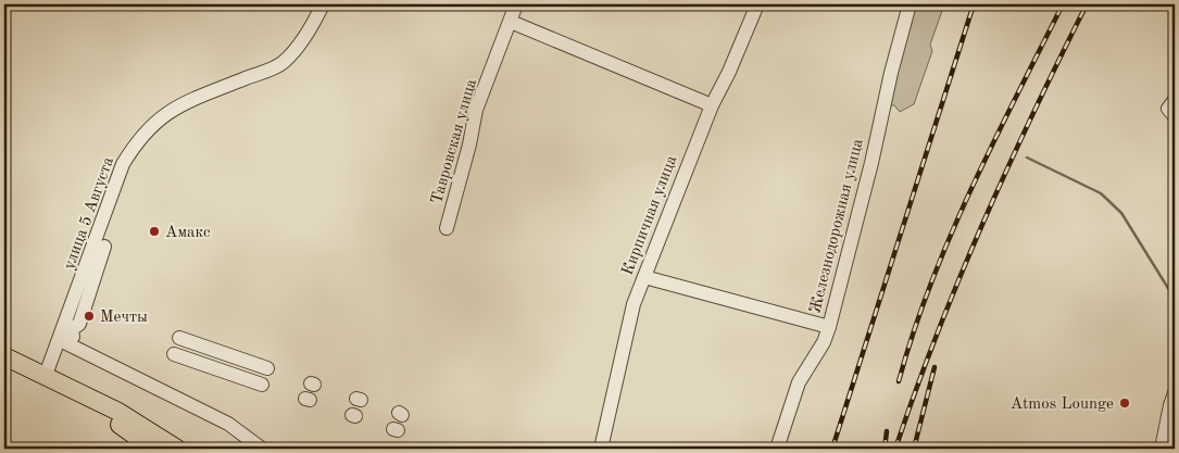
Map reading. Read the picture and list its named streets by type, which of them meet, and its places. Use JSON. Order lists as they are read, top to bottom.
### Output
{
  "streets": {
    "street": [
      "Тавровская улица",
      "улица 5 Августа",
      "Кирпичная улица",
      "Железнодорожная улица"
    ]
  },
  "places": ["Амакс", "Мечты", "Atmos Lounge"]
}
